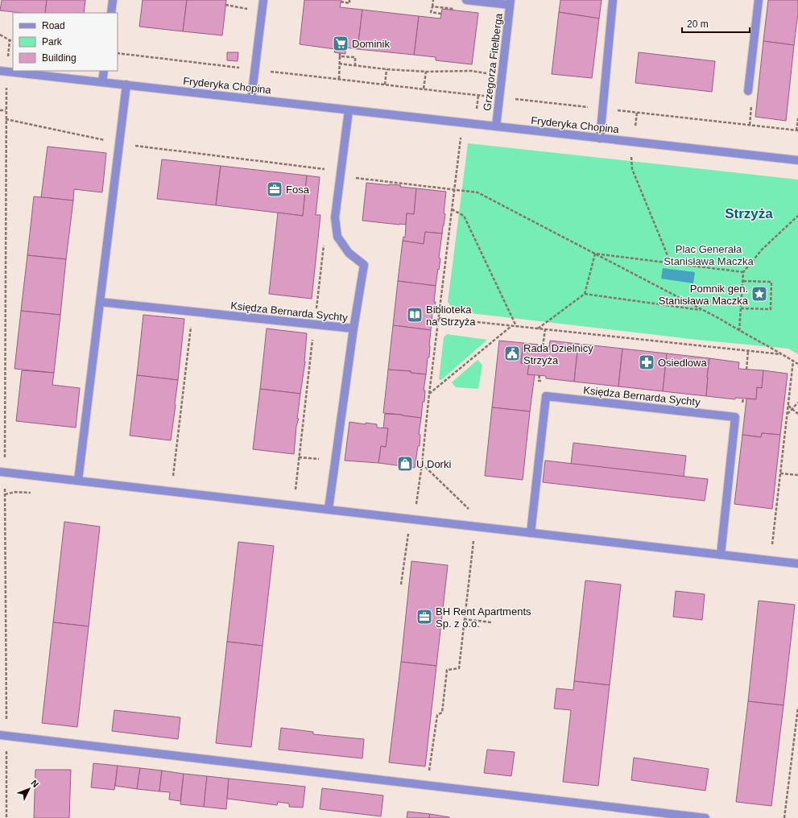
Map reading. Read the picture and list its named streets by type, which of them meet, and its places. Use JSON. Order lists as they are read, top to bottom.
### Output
{
  "streets": {
    "street": ["Grzegorza Fitelberga", "Fryderyka Chopina", "Księdza Bernarda Sychty"]
  },
  "crossings": [
    ["Grzegorza Fitelberga", "Fryderyka Chopina"]
  ],
  "districts": ["Strzyża"],
  "parks": ["Plac Generała Stanisława Maczka"],
  "places": {
    "supermarket": ["Dominik"],
    "office": ["Fosa", "BH Rent Apartments Sp. z o.o."],
    "place": ["Pomnik gen. Stanisława Maczka"],
    "library": ["Biblioteka na Strzyża"],
    "public building": ["Rada Dzielnicy Strzyża"],
    "pharmacy": ["Osiedlowa"],
    "shop": ["U Dorki"]
  },
  "legend": ["Road", "Park", "Building"],
  "scale_bar": "20 m",
  "north": "top right"
}
